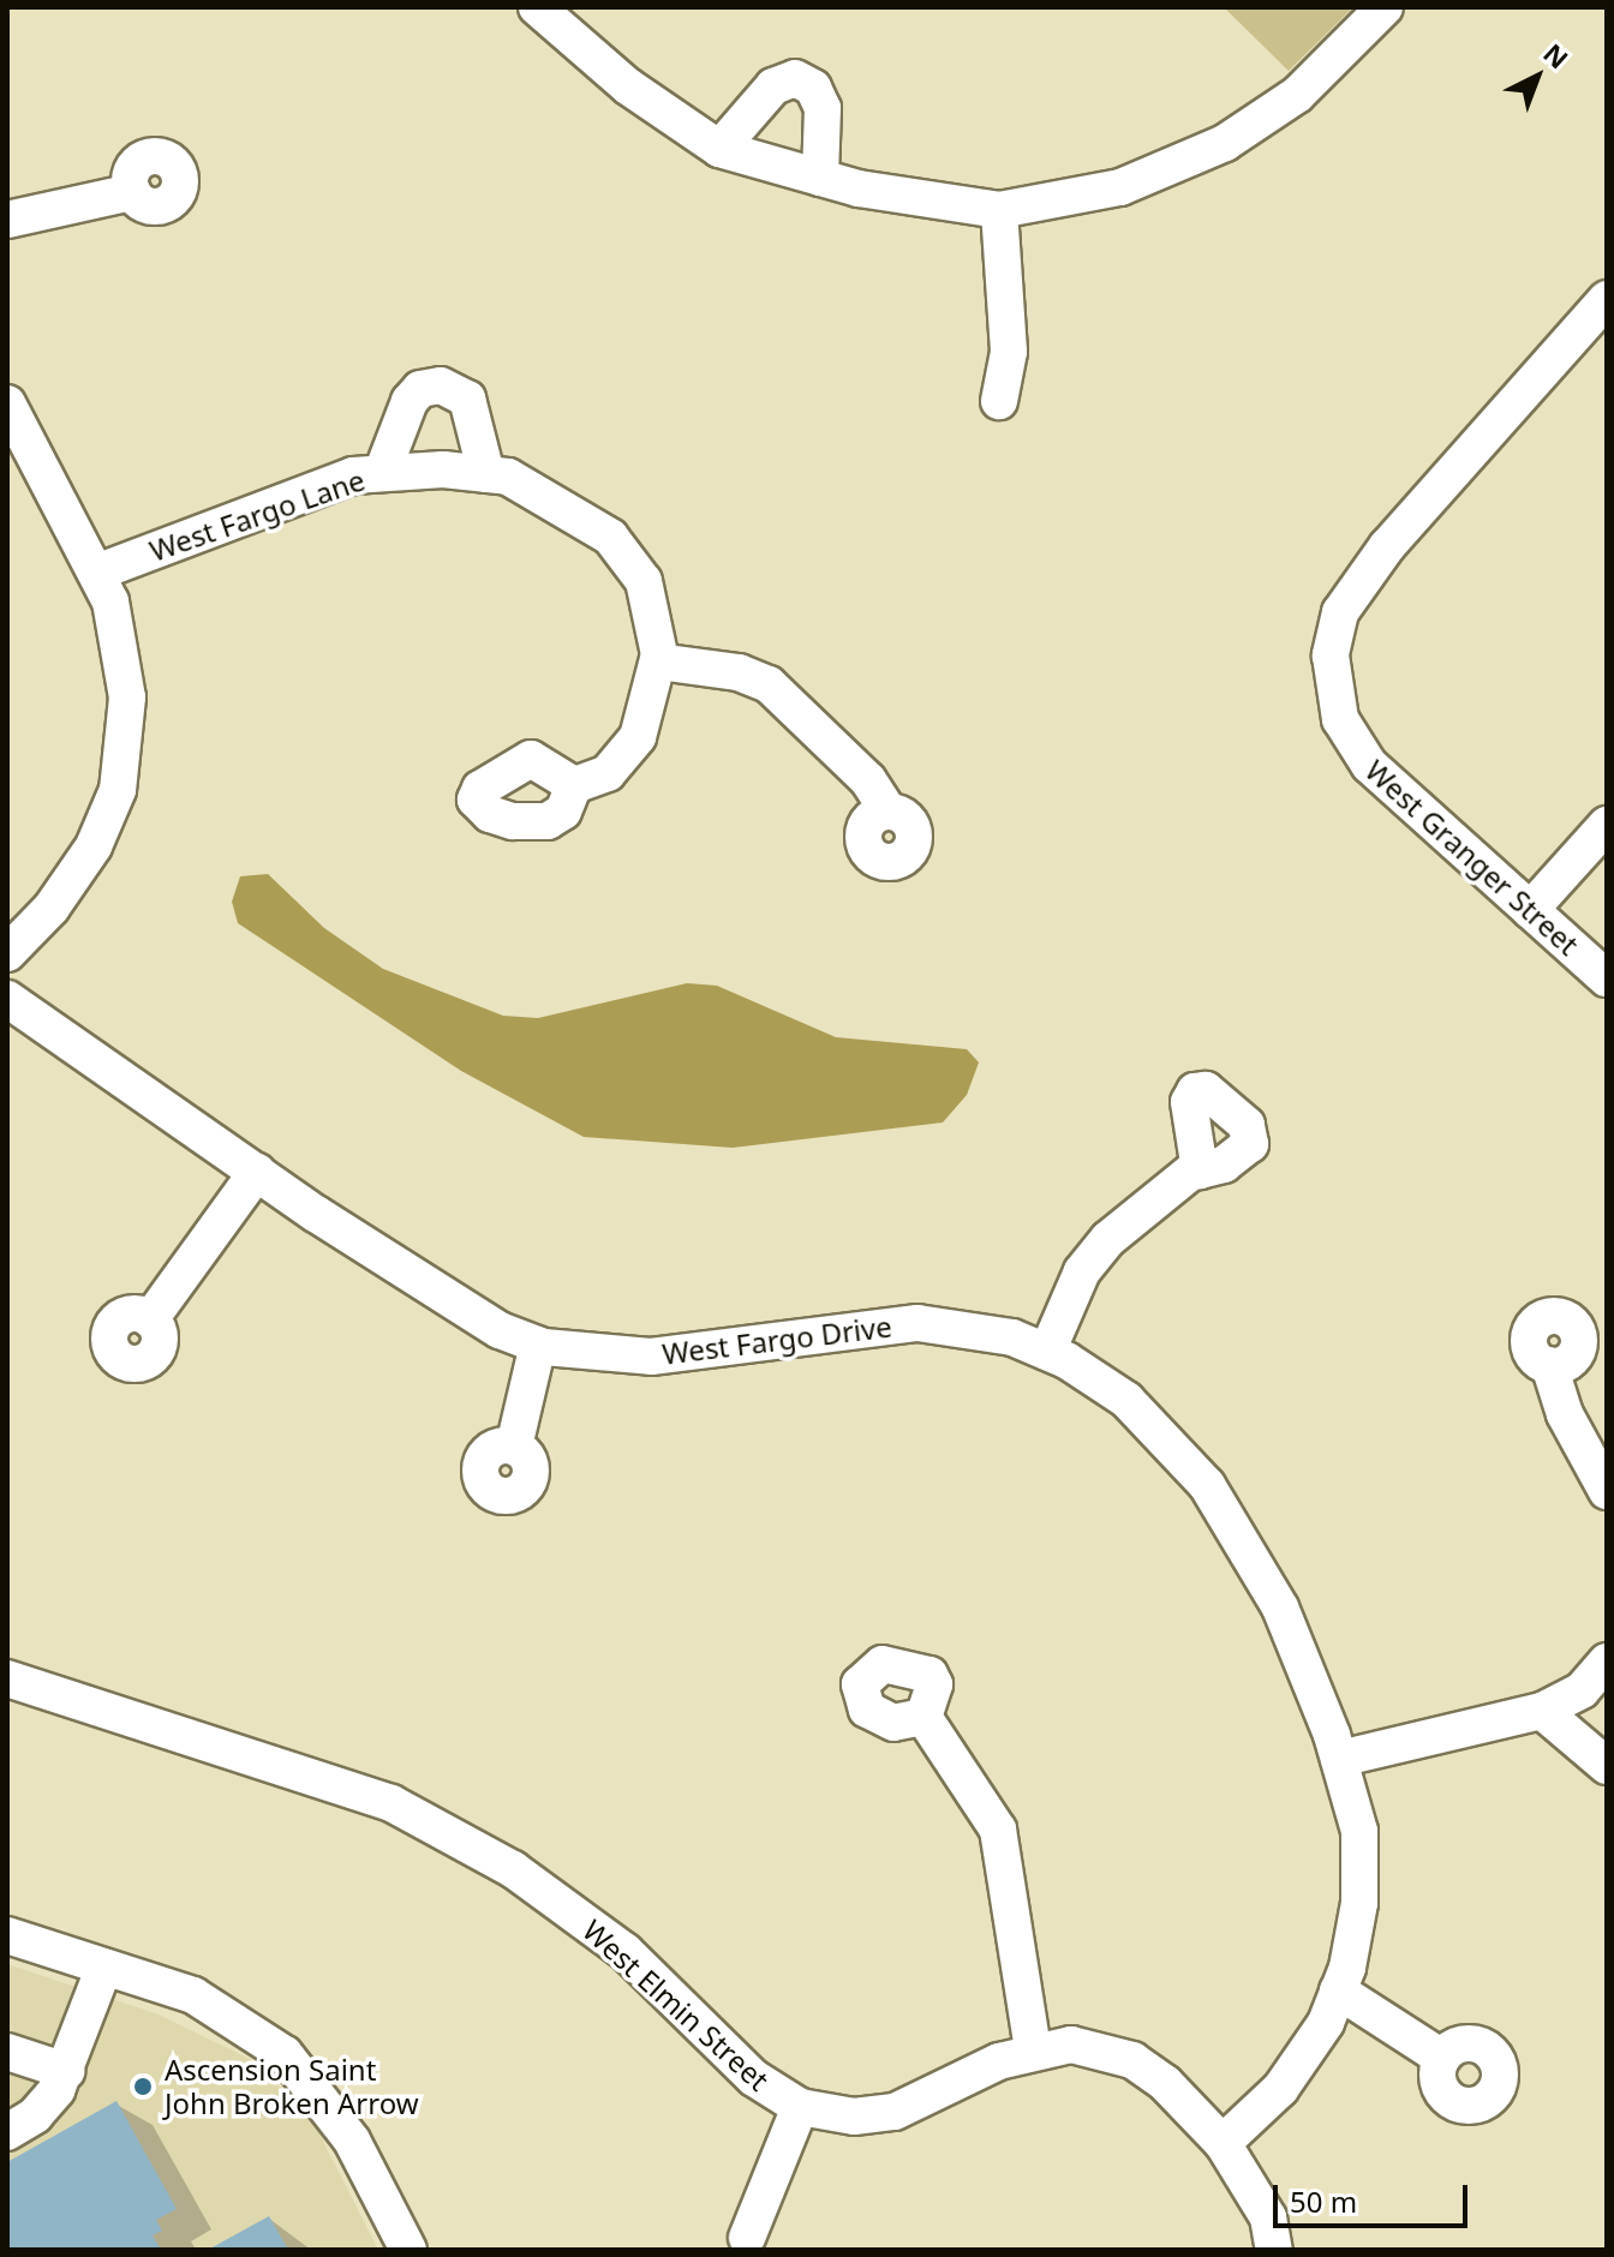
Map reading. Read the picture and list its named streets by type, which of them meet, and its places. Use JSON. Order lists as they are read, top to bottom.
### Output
{
  "streets": {
    "street": [
      "West Fargo Lane",
      "West Granger Street",
      "West Fargo Drive",
      "West Elmin Street"
    ]
  },
  "crossings": [
    ["West Fargo Drive", "West Elmin Street"]
  ],
  "places": ["Ascension Saint John Broken Arrow"],
  "scale_bar": "50 m",
  "north": "top right"
}
